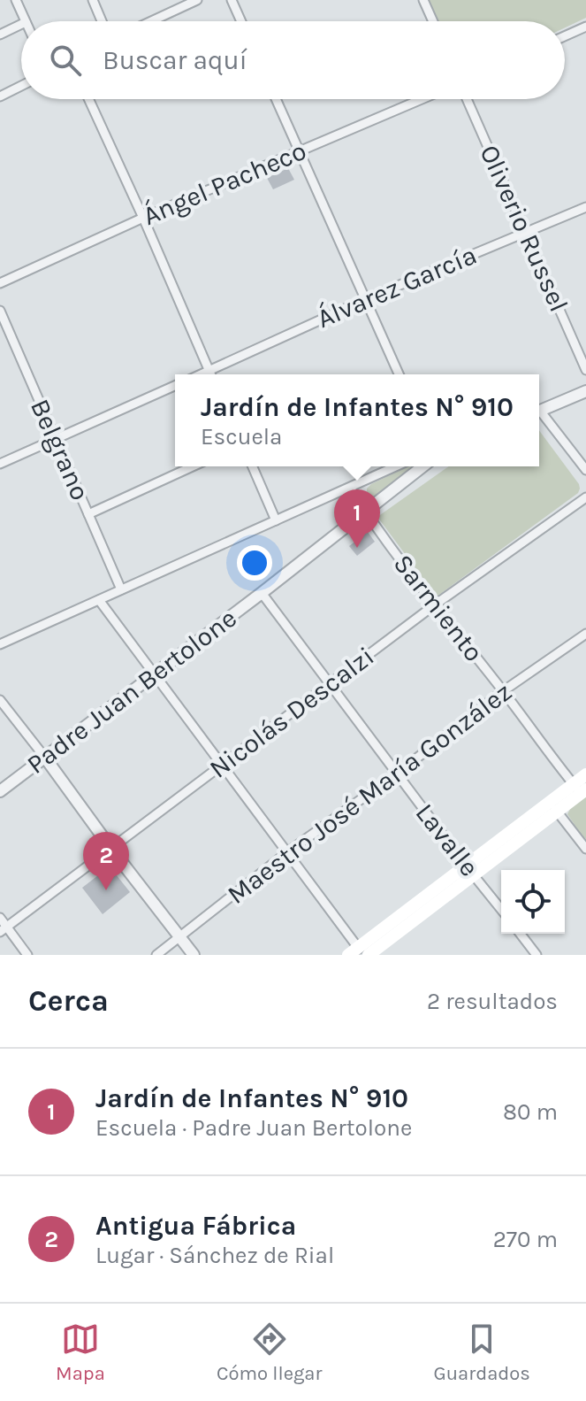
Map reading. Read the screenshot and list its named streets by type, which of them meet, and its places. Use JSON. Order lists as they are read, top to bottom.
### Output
{
  "streets": {
    "street": [
      "Ángel Pacheco",
      "Oliverio Russel",
      "Álvarez García",
      "Belgrano",
      "Sarmiento",
      "Padre Juan Bertolone",
      "Nicolás Descalzi",
      "Maestro José María González",
      "Lavalle"
    ]
  },
  "crossings": [
    ["Oliverio Russel", "Álvarez García"],
    ["Sarmiento", "Padre Juan Bertolone"],
    ["Sarmiento", "Nicolás Descalzi"],
    ["Sarmiento", "Maestro José María González"],
    ["Padre Juan Bertolone", "Lavalle"],
    ["Nicolás Descalzi", "Lavalle"],
    ["Maestro José María González", "Lavalle"]
  ],
  "page": {
    "search": "Buscar aquí",
    "popup": ["Jardín de Infantes N° 910", "Escuela"],
    "pins": ["1", "2"],
    "heading": ["Cerca", "2 resultados"],
    "list": [
      {
        "mark": "1",
        "name": "Jardín de Infantes N° 910",
        "note": "Escuela · Padre Juan Bertolone",
        "value": "80 m"
      },
      {
        "mark": "2",
        "name": "Antigua Fábrica",
        "note": "Lugar · Sánchez de Rial",
        "value": "270 m"
      }
    ],
    "nav": ["Mapa", "Cómo llegar", "Guardados"]
  }
}
